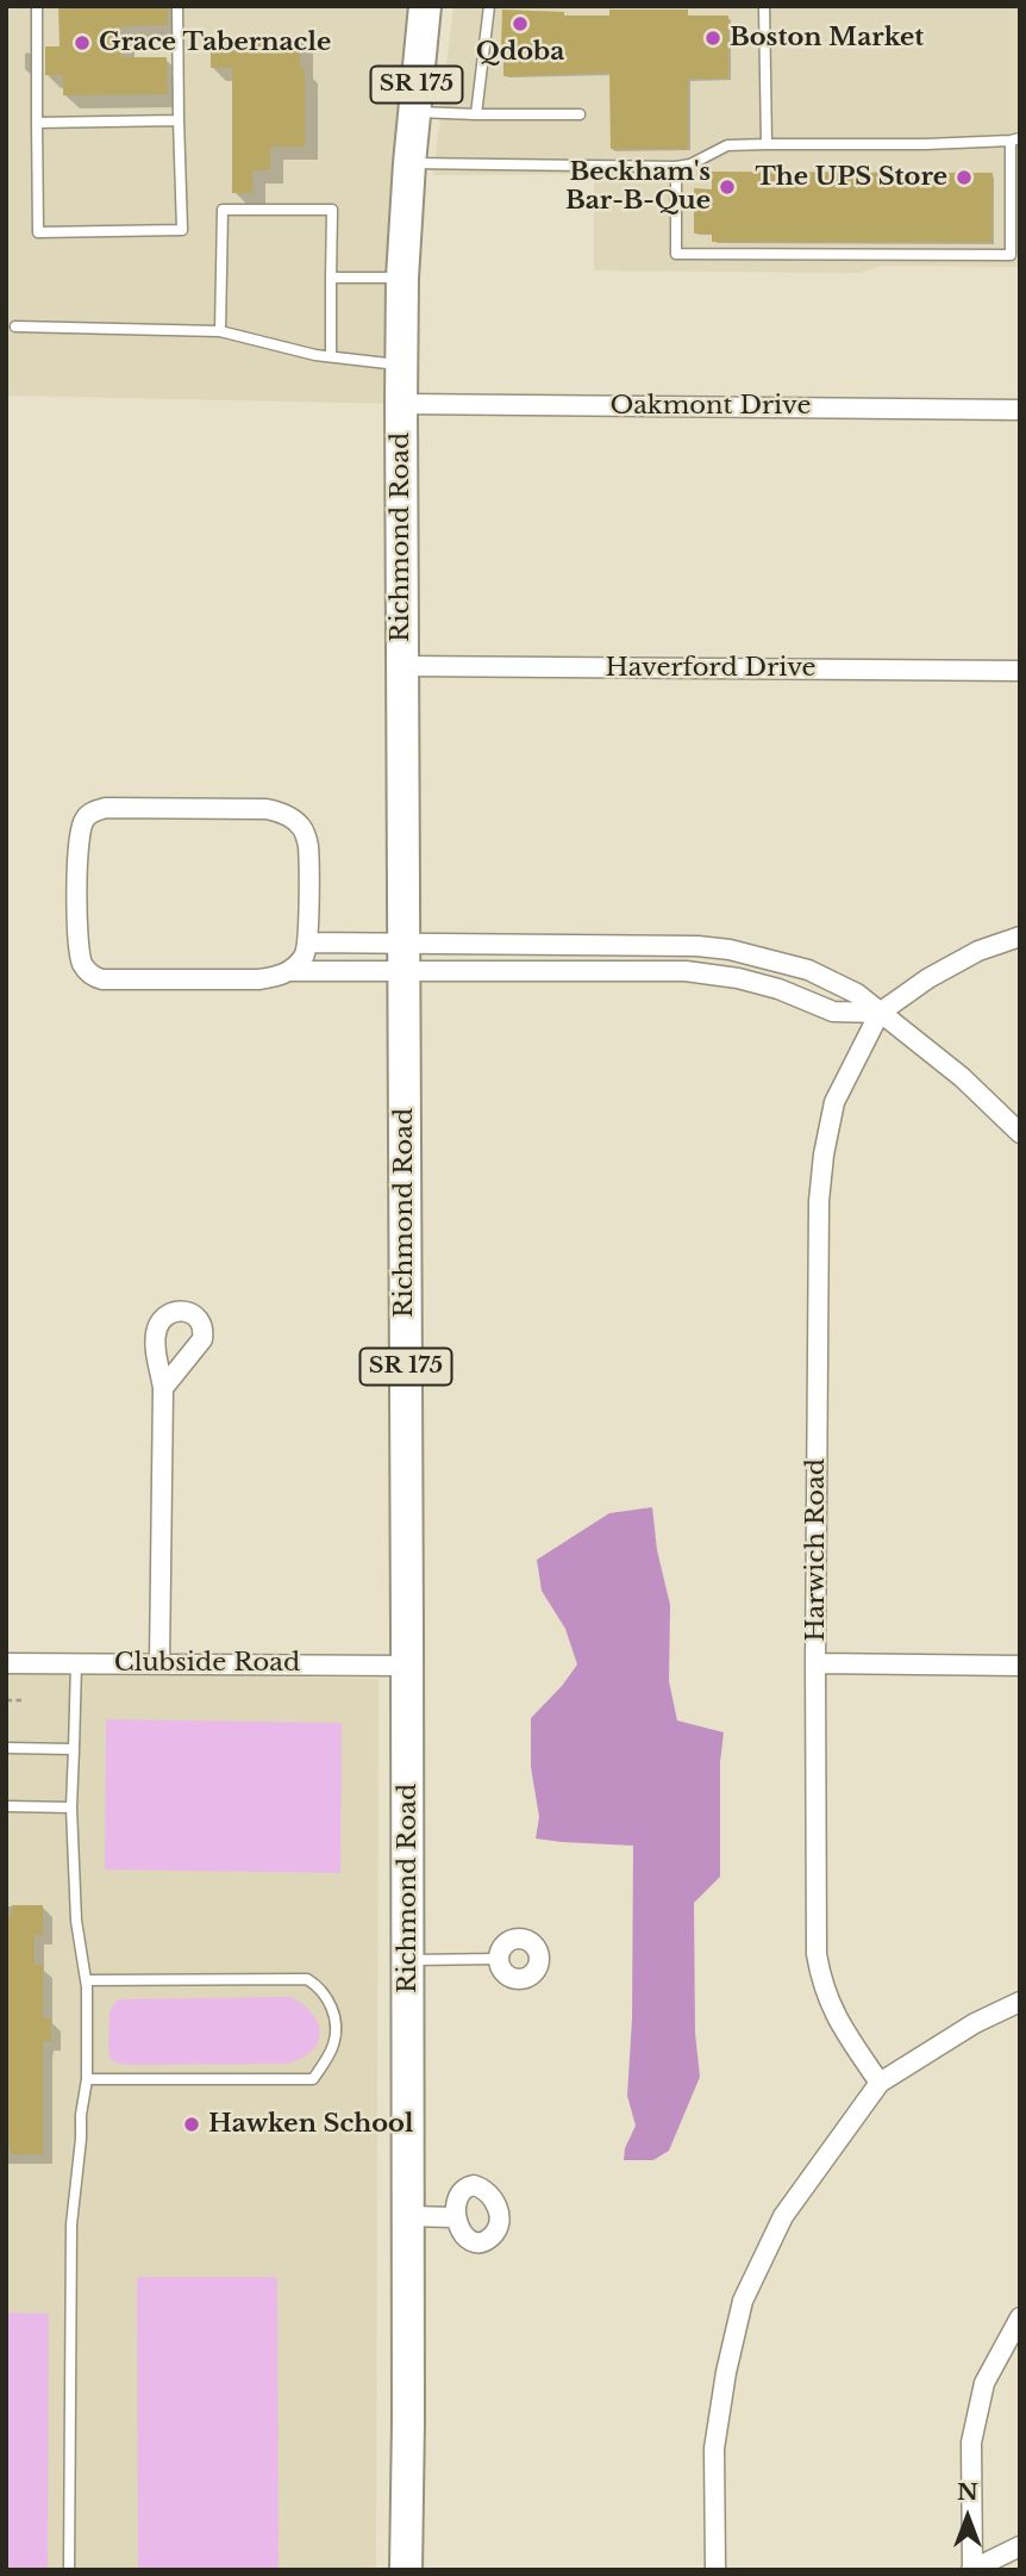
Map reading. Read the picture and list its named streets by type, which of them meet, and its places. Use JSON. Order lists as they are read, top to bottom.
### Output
{
  "streets": {
    "main road": ["SR 175", "Richmond Road"],
    "street": [
      "Oakmont Drive",
      "Haverford Drive",
      "Harwich Road",
      "Clubside Road"
    ]
  },
  "crossings": [
    ["Oakmont Drive", "Richmond Road"],
    ["Richmond Road", "Haverford Drive"],
    ["Richmond Road", "Clubside Road"]
  ],
  "places": [
    "Qdoba",
    "Boston Market",
    "Grace Tabernacle",
    "The UPS Store",
    "Beckham's Bar-B-Que",
    "Hawken School"
  ],
  "north": "top"
}
